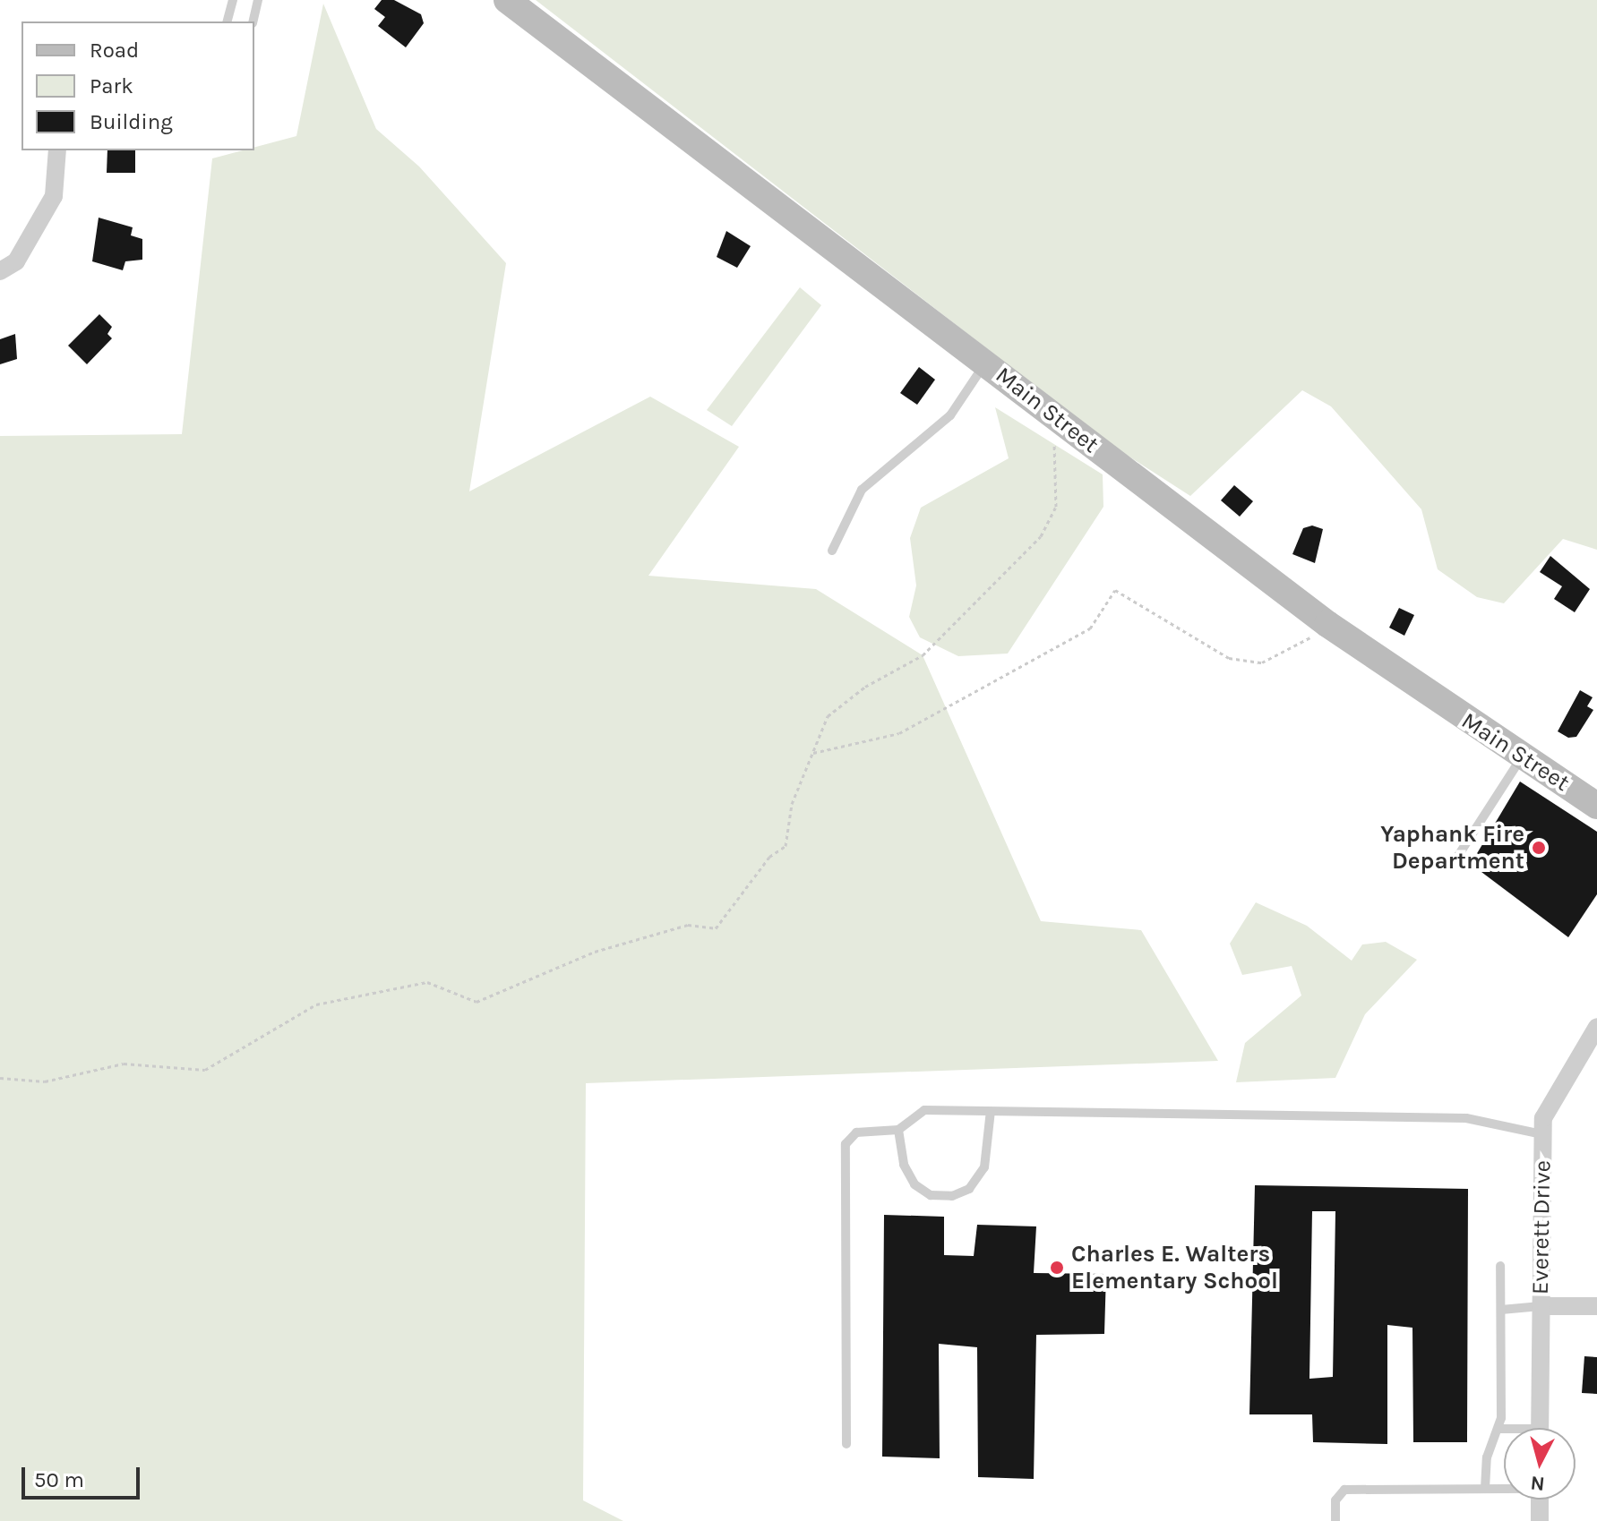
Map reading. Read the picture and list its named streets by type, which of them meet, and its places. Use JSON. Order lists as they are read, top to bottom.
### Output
{
  "streets": {
    "main road": ["Main Street"],
    "street": ["Everett Drive"]
  },
  "places": ["Yaphank Fire Department", "Charles E. Walters Elementary School"],
  "legend": ["Road", "Park", "Building"],
  "scale_bar": "50 m",
  "north": "bottom"
}
